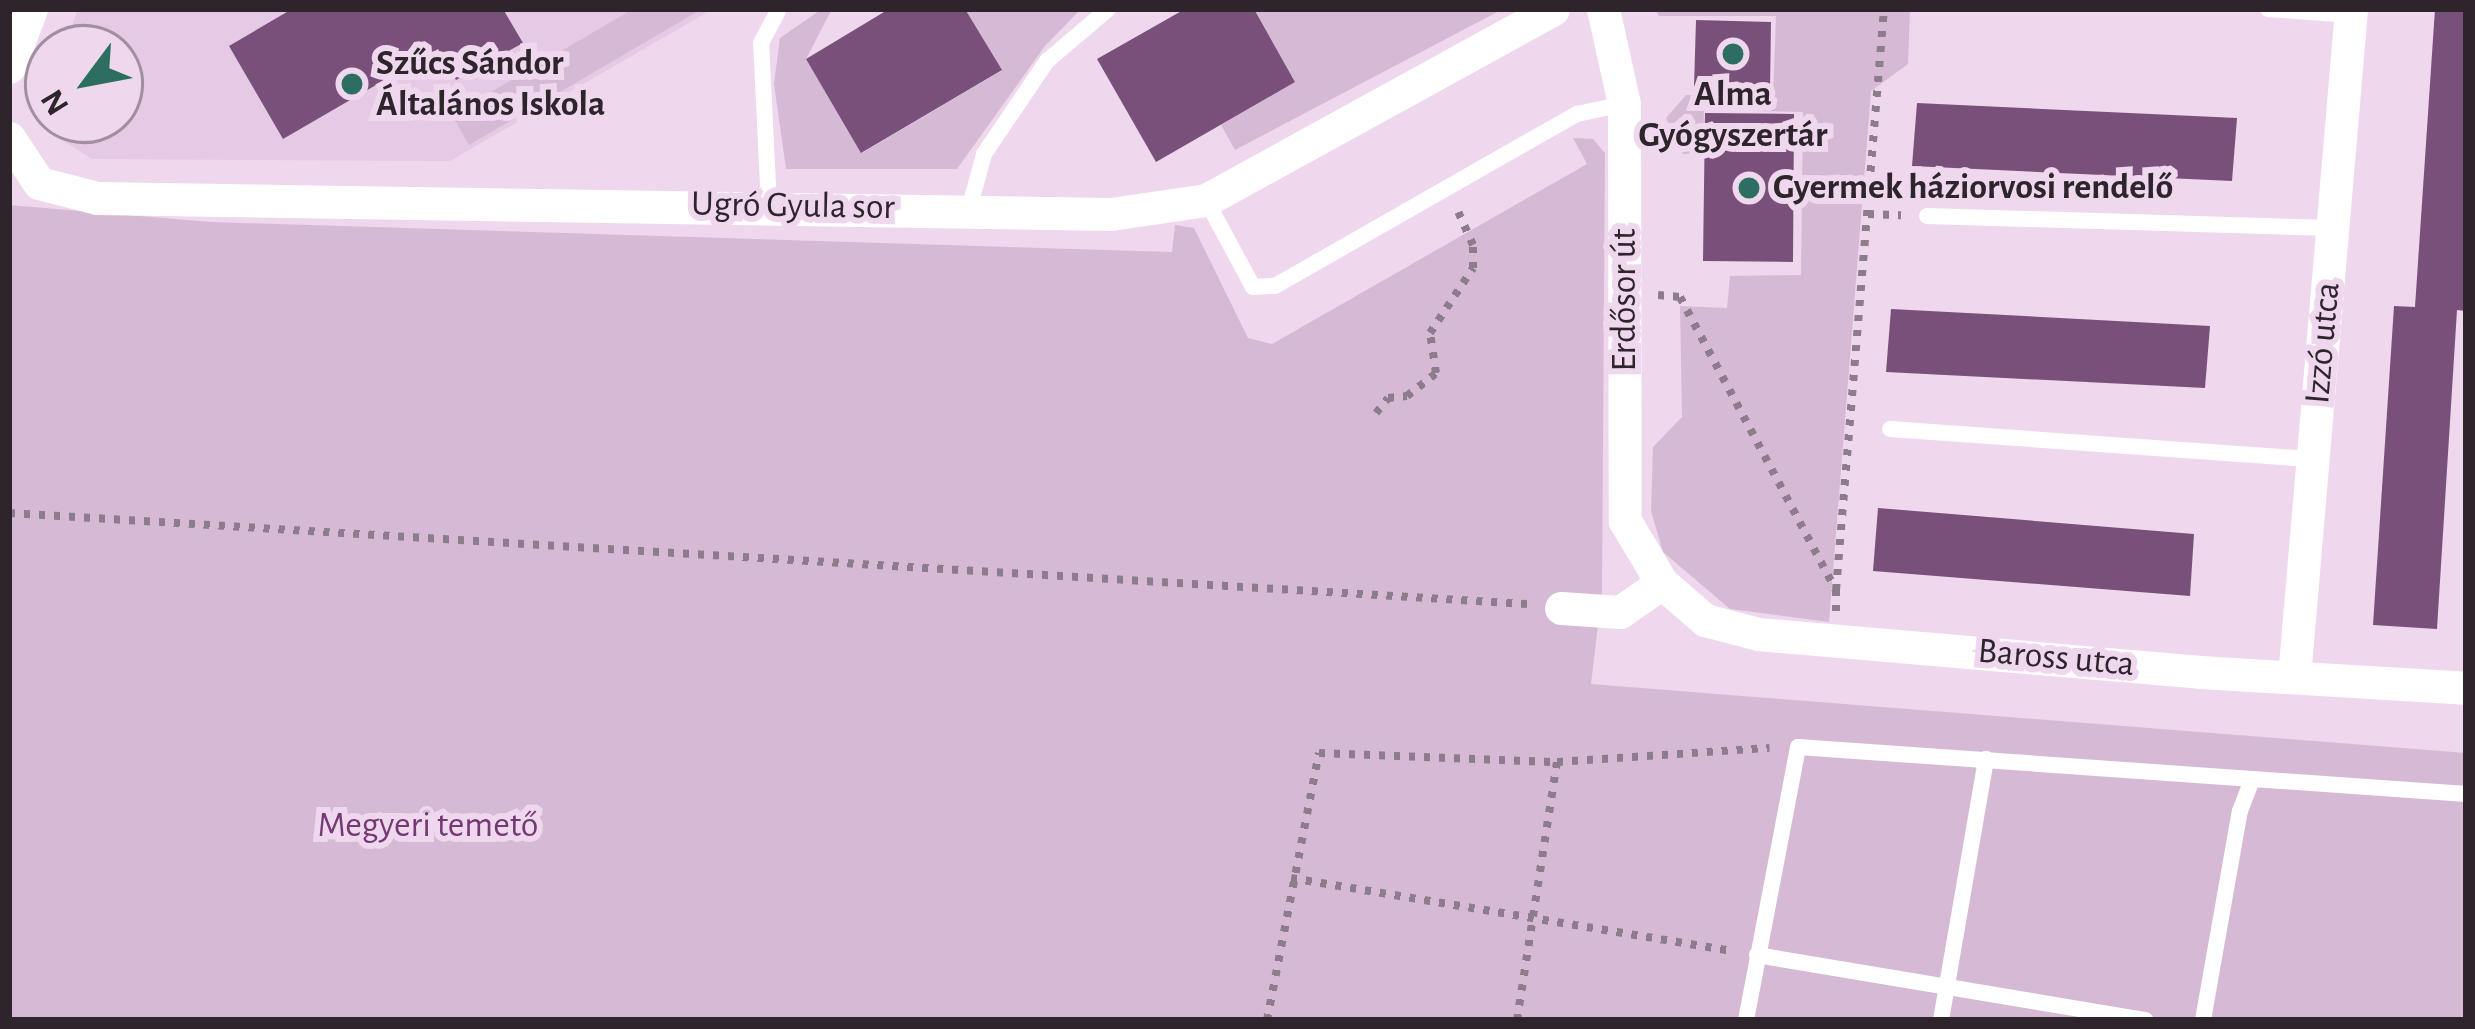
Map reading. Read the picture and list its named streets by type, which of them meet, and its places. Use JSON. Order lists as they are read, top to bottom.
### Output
{
  "streets": {
    "street": [
      "Ugró Gyula sor",
      "Erdősor út",
      "Izzó utca",
      "Baross utca"
    ]
  },
  "crossings": [
    ["Erdősor út", "Baross utca"],
    ["Izzó utca", "Baross utca"]
  ],
  "parks": ["Megyeri temető"],
  "places": ["Alma Gyógyszertár", "Szűcs Sándor Általános Iskola", "Gyermek háziorvosi rendelő"],
  "north": "bottom left"
}
